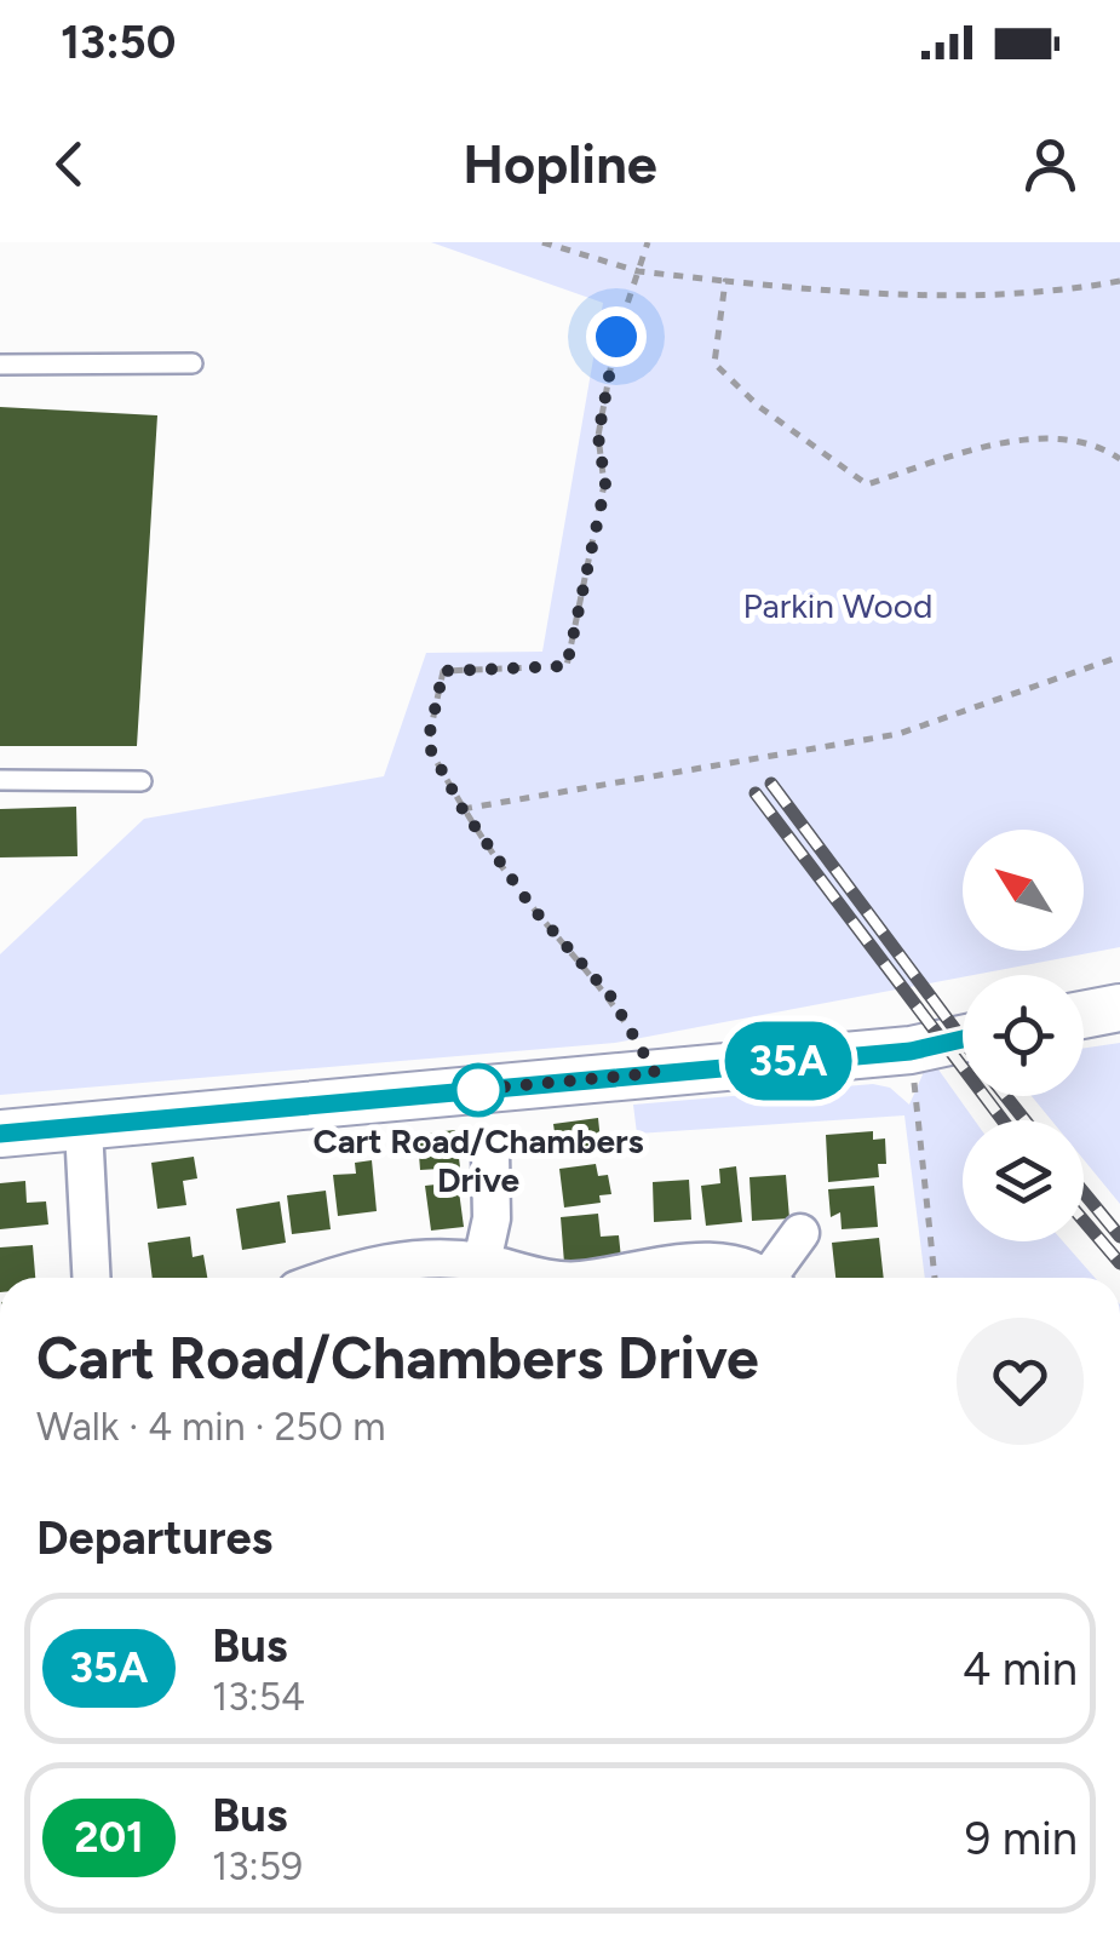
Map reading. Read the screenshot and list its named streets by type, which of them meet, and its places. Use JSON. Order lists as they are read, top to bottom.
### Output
{
  "parks": ["Parkin Wood"],
  "places": ["Cart Road/Chambers Drive"],
  "lines": ["bus line 35A"],
  "north": "top left",
  "page": {
    "status": "13:50",
    "header": "Hopline",
    "on_map": "35A",
    "heading": [
      ["Cart Road/Chambers Drive", "Walk · 4 min · 250 m"],
      "Departures"
    ],
    "list": [
      {
        "mark": "35A",
        "name": "Bus",
        "note": "13:54",
        "value": "4 min"
      },
      {
        "mark": "201",
        "name": "Bus",
        "note": "13:59",
        "value": "9 min"
      }
    ]
  }
}
